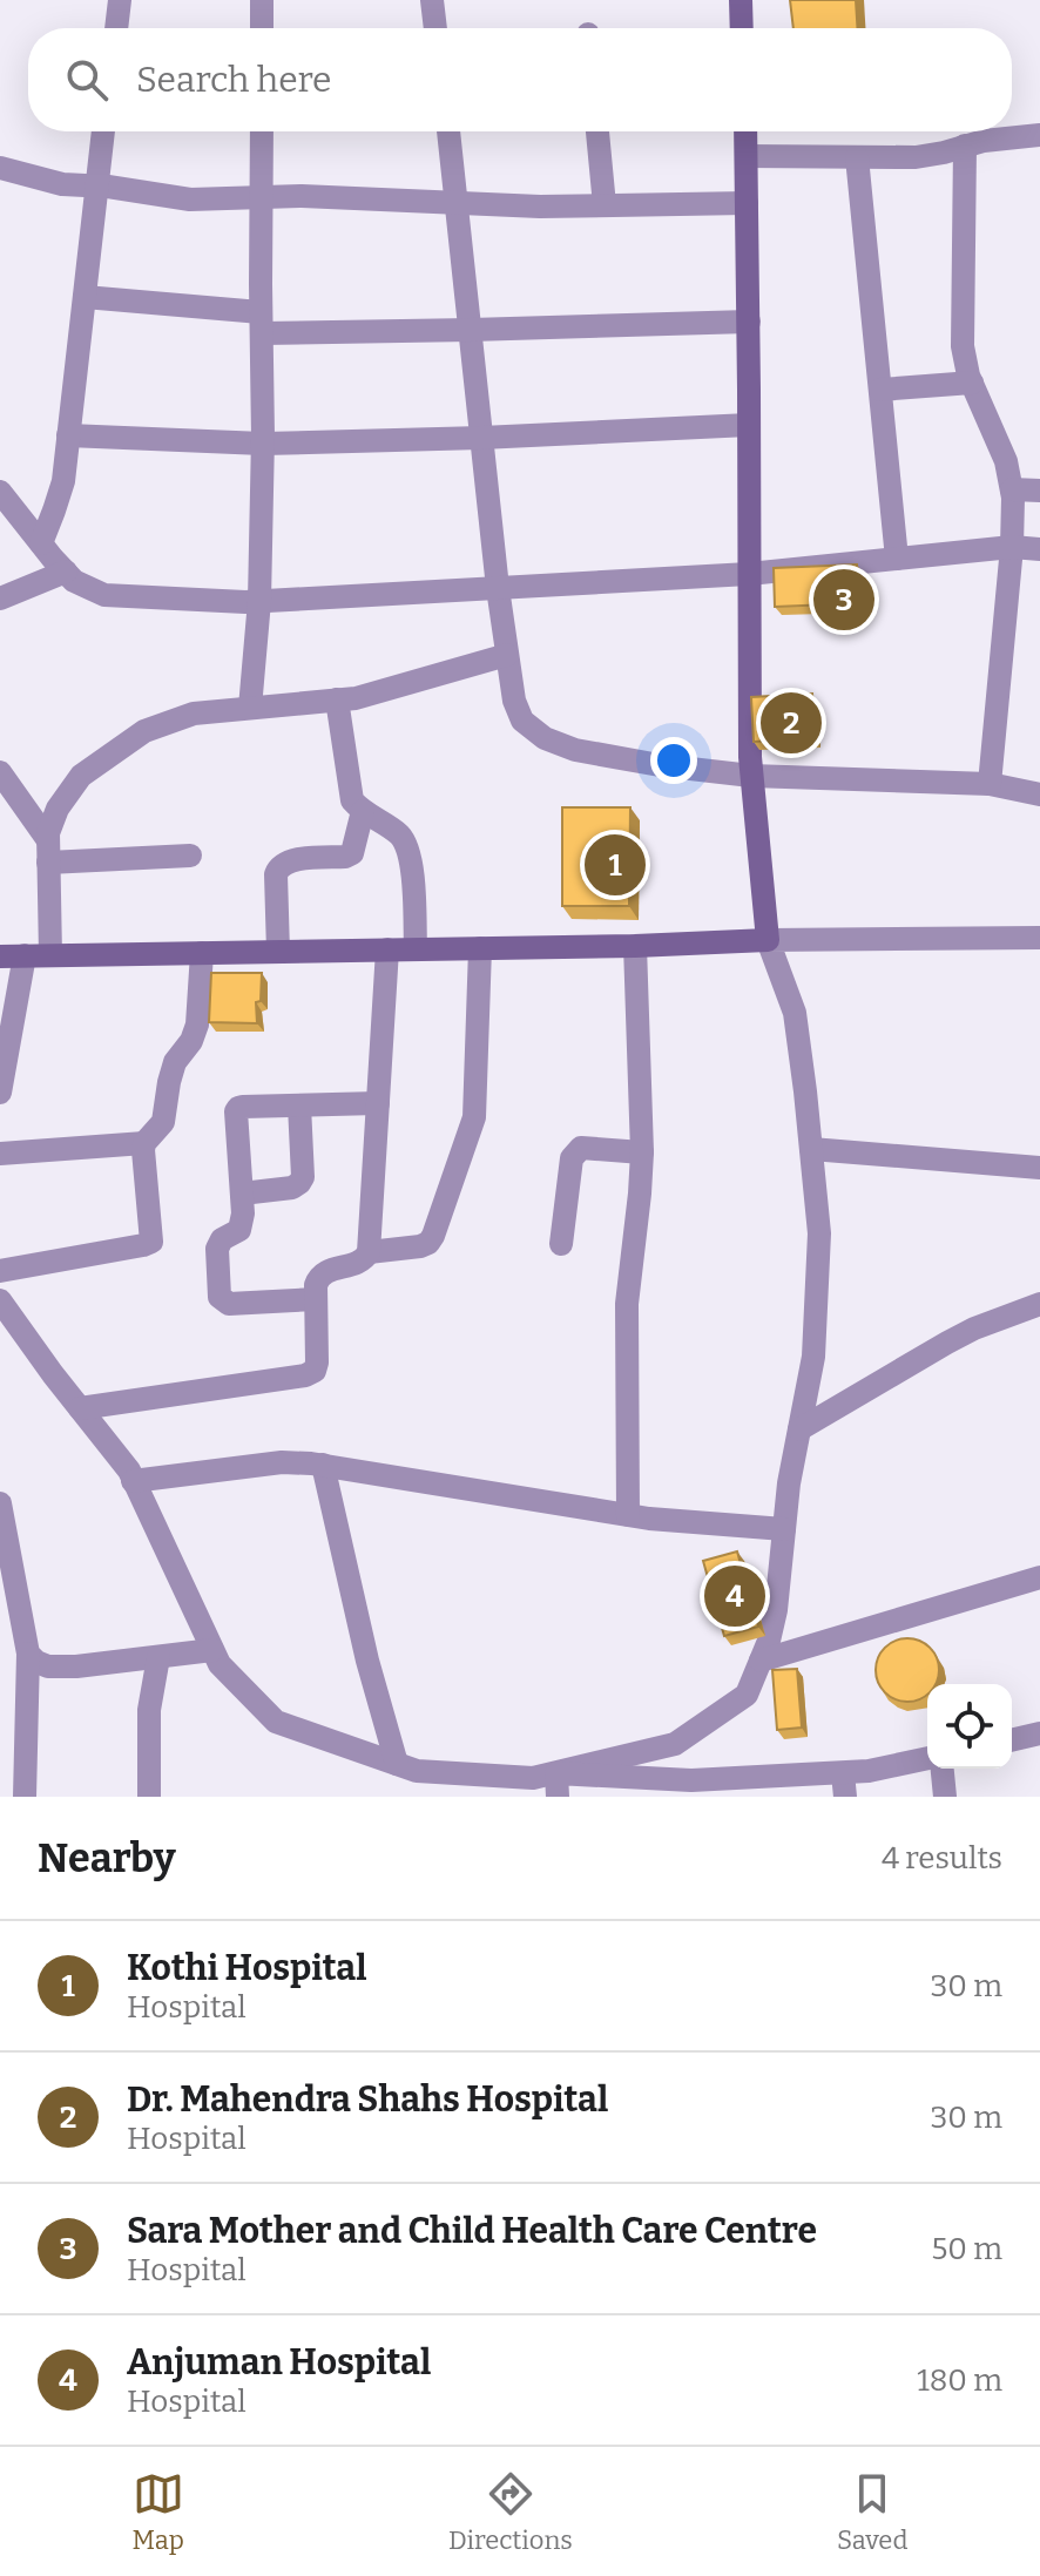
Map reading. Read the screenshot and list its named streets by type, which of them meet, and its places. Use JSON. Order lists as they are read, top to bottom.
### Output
{
  "page": {
    "search": "Search here",
    "pins": [
      "3",
      "2",
      "1",
      "4"
    ],
    "heading": ["Nearby", "4 results"],
    "list": [
      {
        "mark": "1",
        "name": "Kothi Hospital",
        "note": "Hospital",
        "value": "30 m"
      },
      {
        "mark": "2",
        "name": "Dr. Mahendra Shahs Hospital",
        "note": "Hospital",
        "value": "30 m"
      },
      {
        "mark": "3",
        "name": "Sara Mother and Child Health Care Centre",
        "note": "Hospital",
        "value": "50 m"
      },
      {
        "mark": "4",
        "name": "Anjuman Hospital",
        "note": "Hospital",
        "value": "180 m"
      }
    ],
    "nav": ["Map", "Directions", "Saved"]
  }
}
